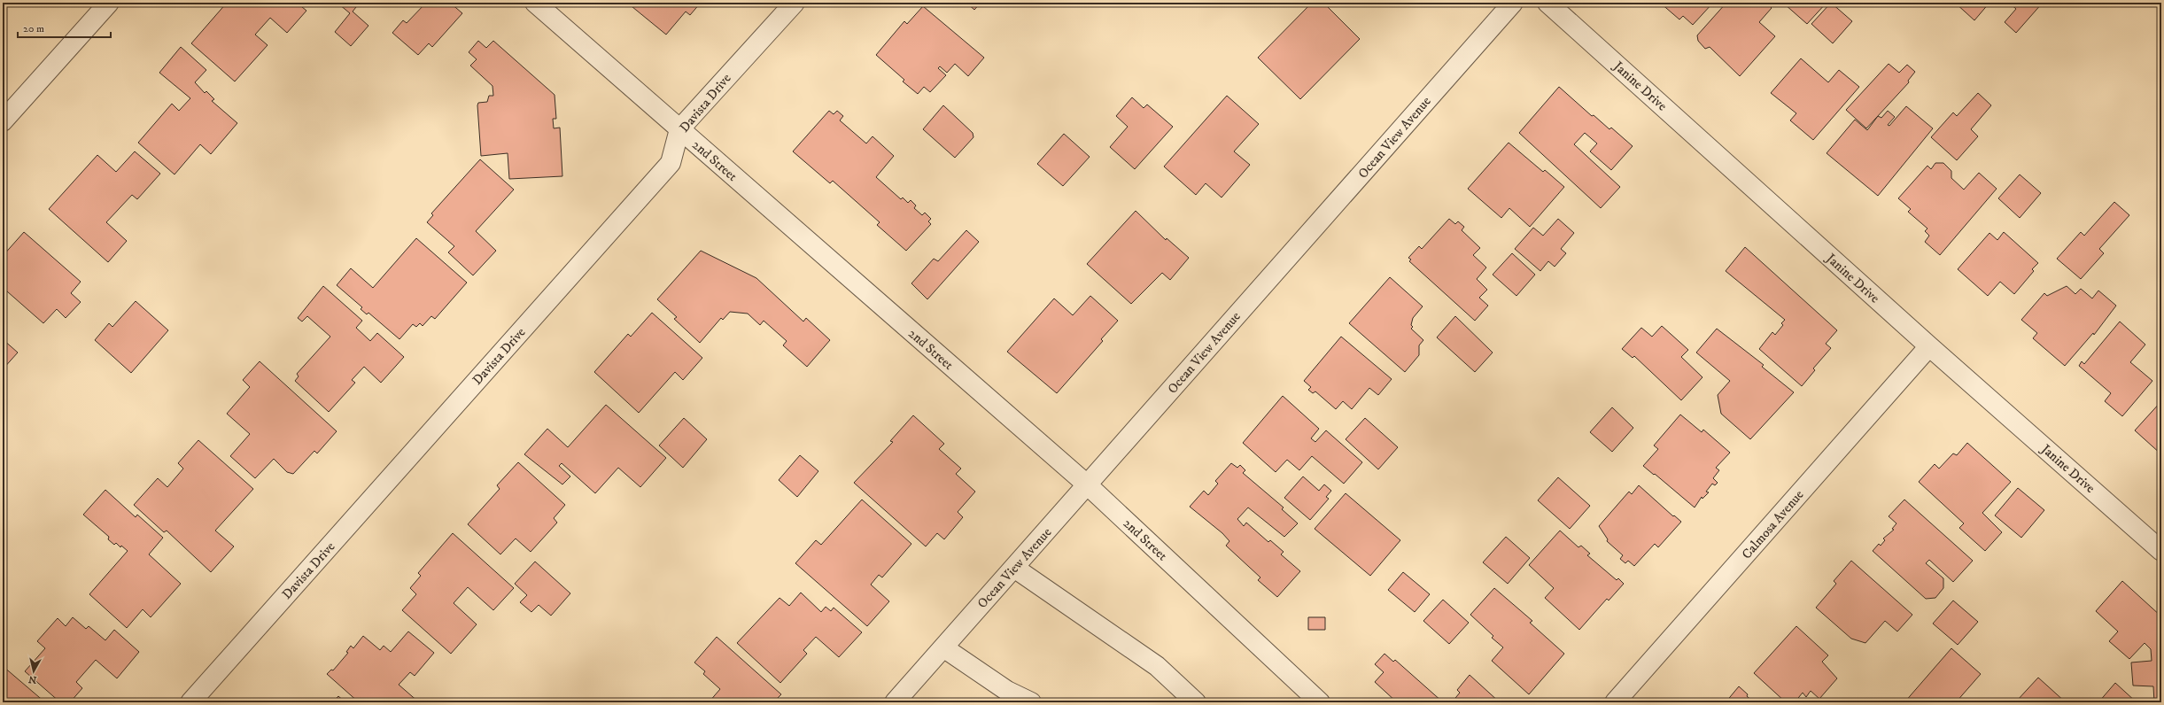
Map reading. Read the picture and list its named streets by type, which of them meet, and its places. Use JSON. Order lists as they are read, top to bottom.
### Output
{
  "streets": {
    "street": [
      "Janine Drive",
      "Davista Drive",
      "Ocean View Avenue",
      "2nd Street",
      "Calmosa Avenue"
    ]
  },
  "crossings": [
    ["Janine Drive", "Calmosa Avenue"],
    ["Davista Drive", "2nd Street"],
    ["Ocean View Avenue", "2nd Street"]
  ],
  "scale_bar": "20 m",
  "north": "bottom"
}
